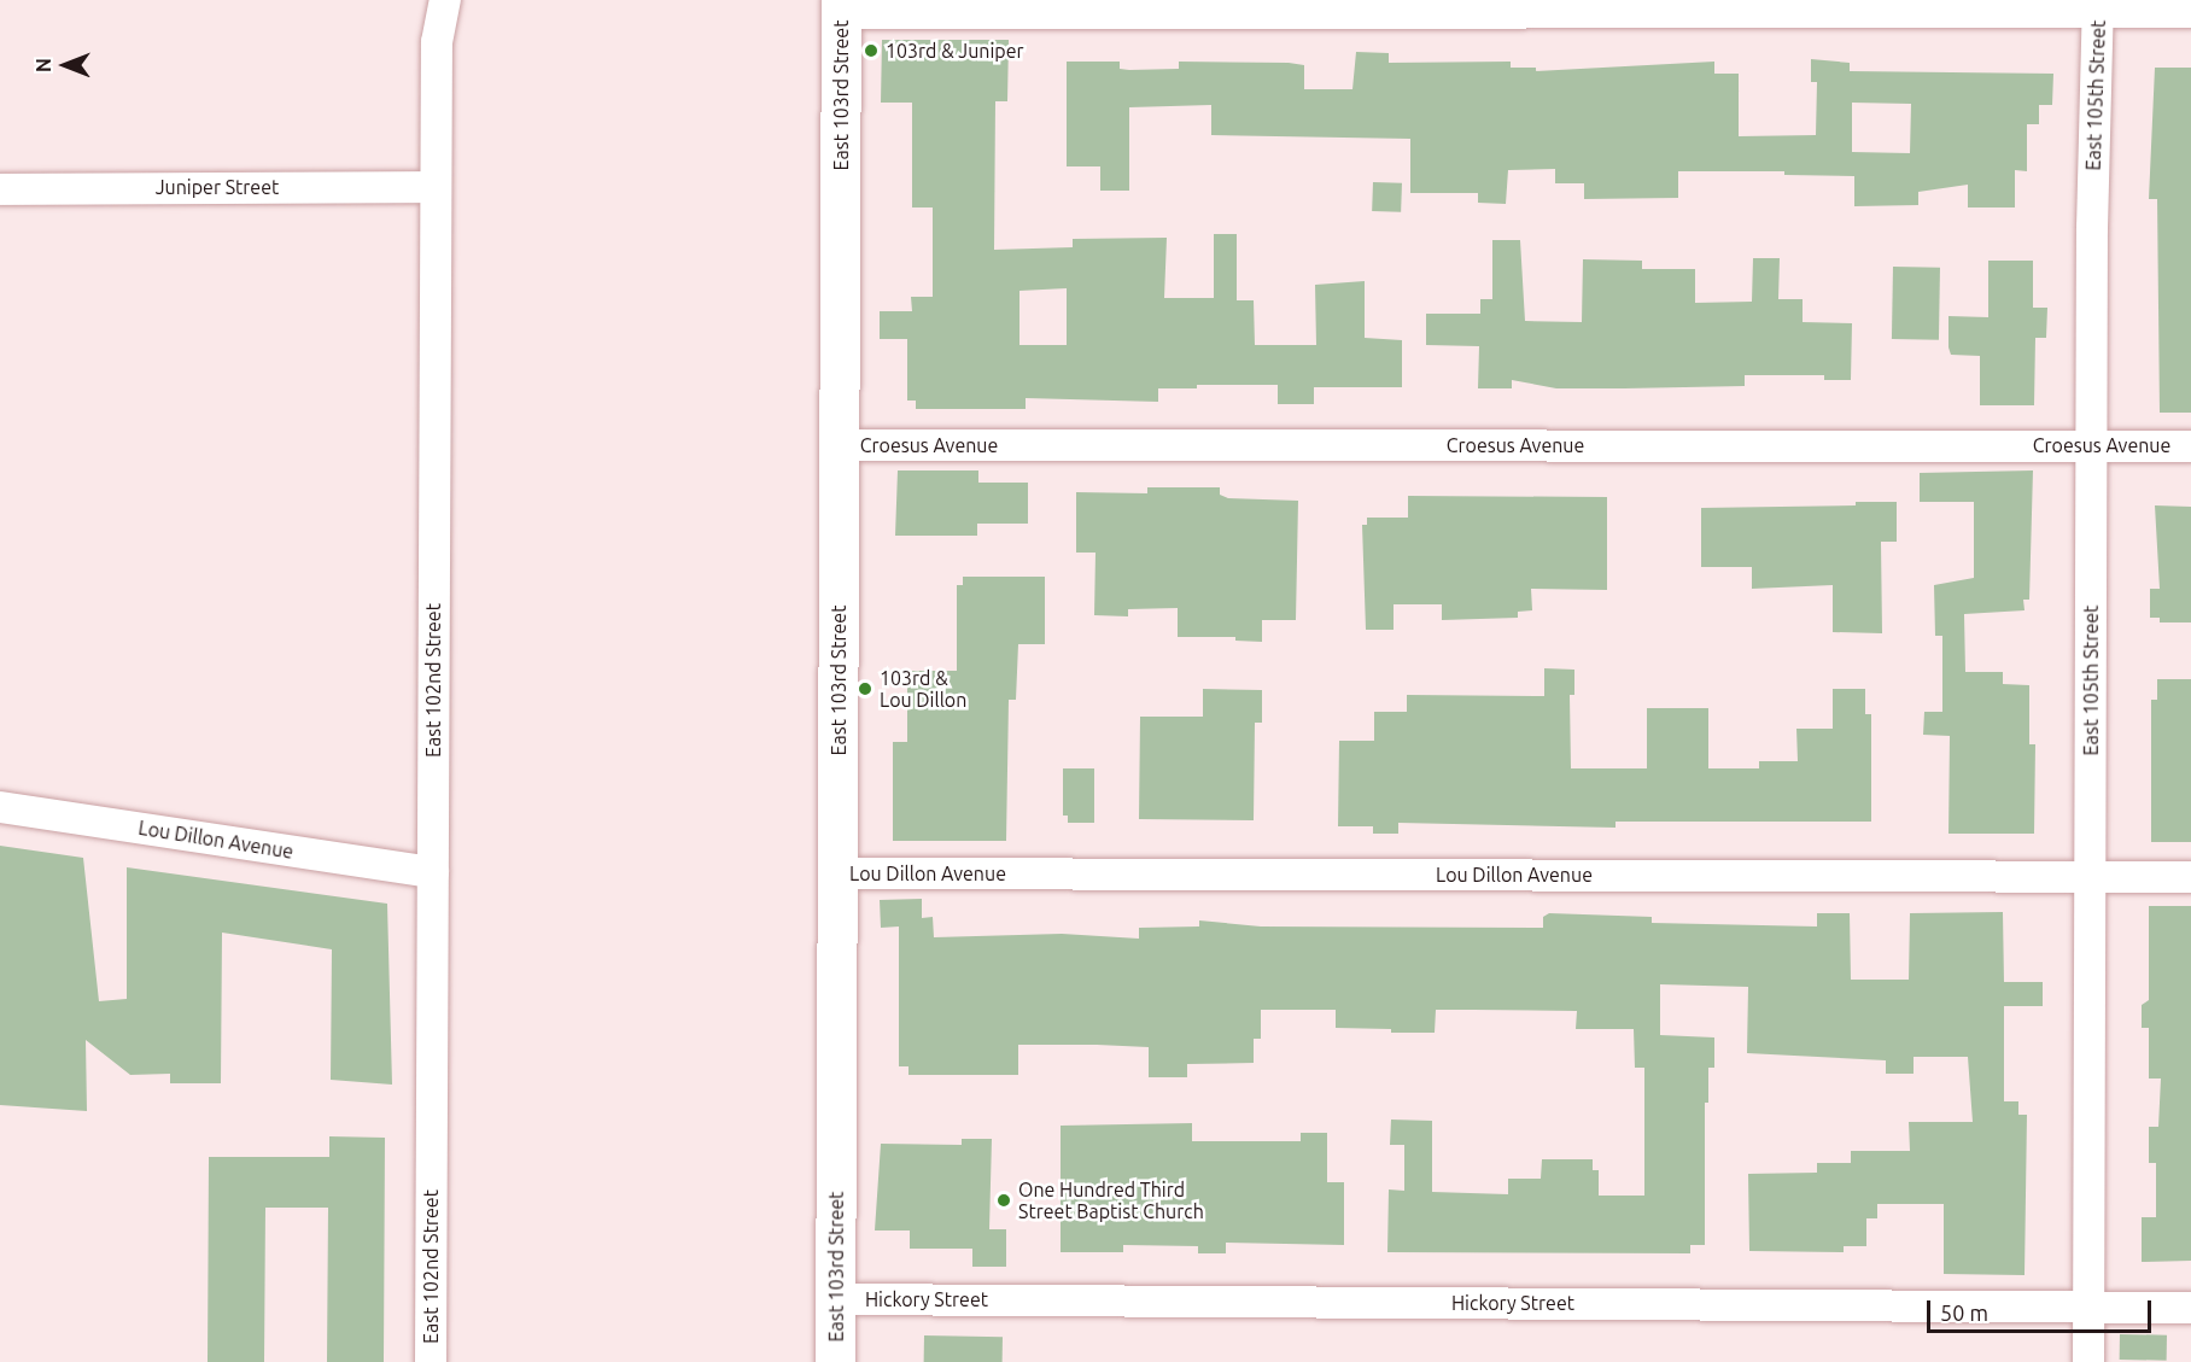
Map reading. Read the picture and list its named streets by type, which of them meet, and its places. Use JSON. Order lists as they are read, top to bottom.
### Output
{
  "streets": {
    "street": [
      "East 103rd Street",
      "East 105th Street",
      "Juniper Street",
      "Croesus Avenue",
      "East 102nd Street",
      "Lou Dillon Avenue",
      "Hickory Street"
    ]
  },
  "crossings": [
    ["East 103rd Street", "Croesus Avenue"],
    ["East 103rd Street", "Lou Dillon Avenue"],
    ["East 103rd Street", "Hickory Street"],
    ["East 105th Street", "Croesus Avenue"],
    ["East 105th Street", "Lou Dillon Avenue"],
    ["East 105th Street", "Hickory Street"],
    ["Juniper Street", "East 102nd Street"],
    ["East 102nd Street", "Lou Dillon Avenue"]
  ],
  "places": ["103rd & Juniper", "103rd & Lou Dillon", "One Hundred Third Street Baptist Church"],
  "scale_bar": "50 m",
  "north": "left"
}
